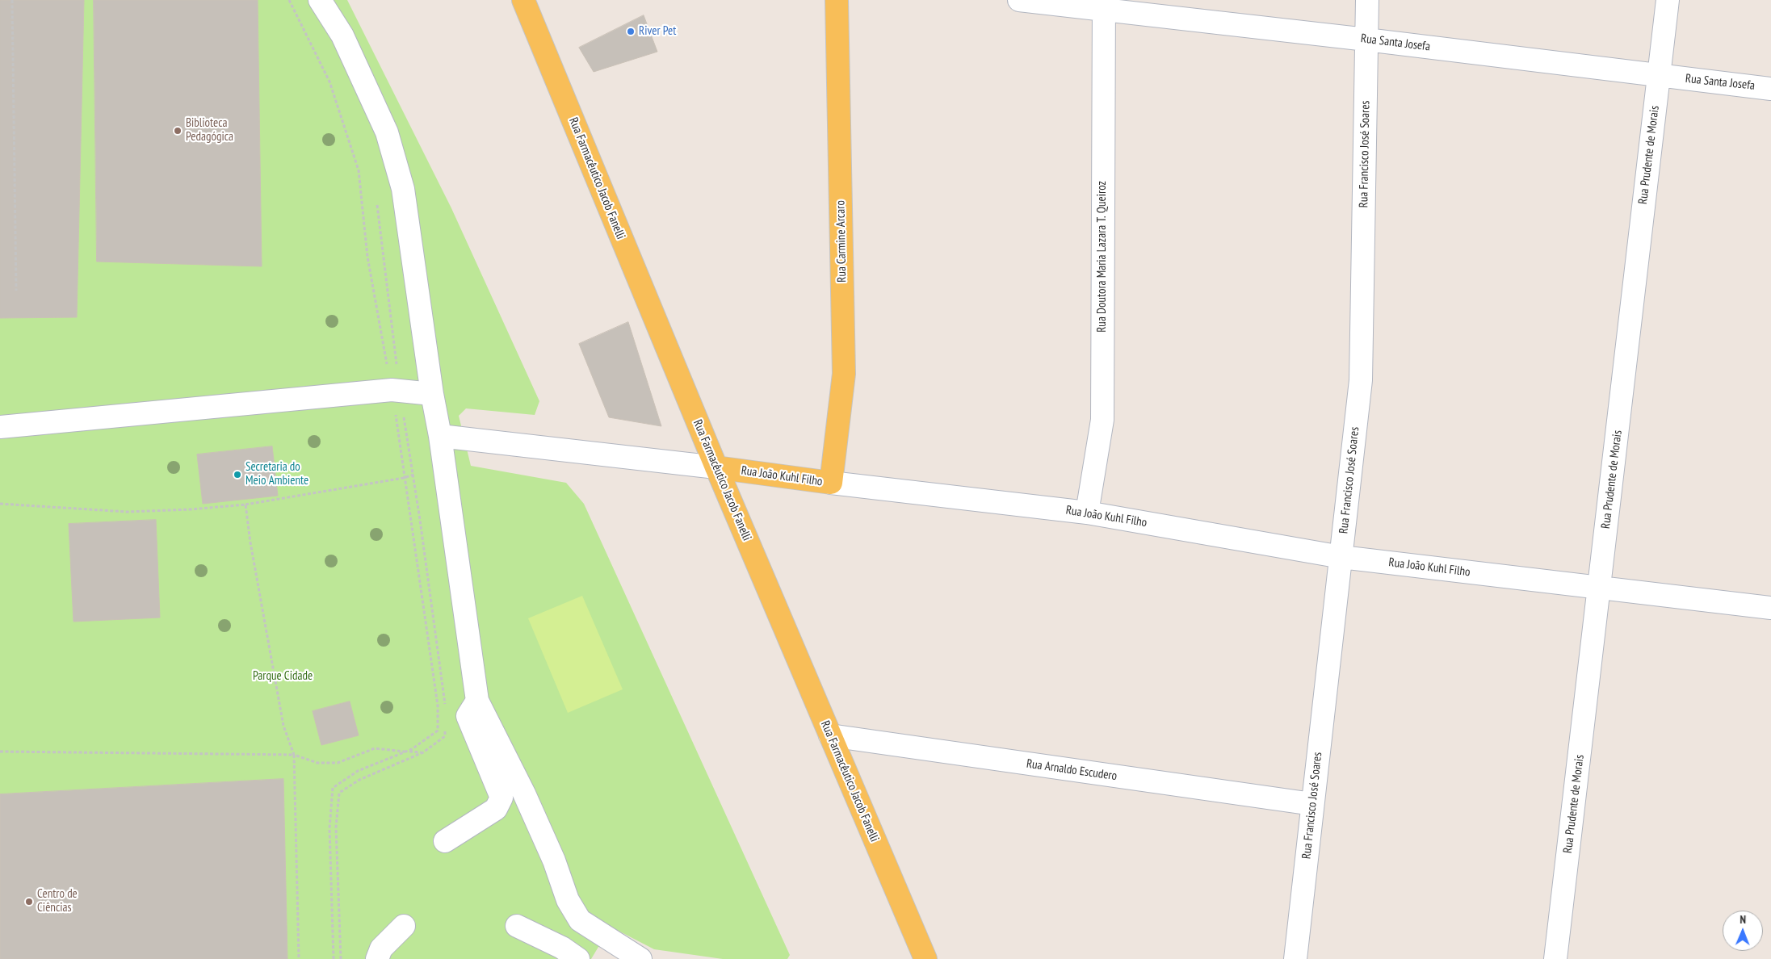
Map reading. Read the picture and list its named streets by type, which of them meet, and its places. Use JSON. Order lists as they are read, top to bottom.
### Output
{
  "streets": {
    "main road": ["Rua Farmacêutico Jacob Fanelli", "Rua Carmine Arcaro", "Rua João Kuhl Filho"],
    "street": [
      "Rua Santa Josefa",
      "Rua Francisco José Soares",
      "Rua Prudente de Morais",
      "Rua Doutora Maria Lazara T. Queiroz",
      "Rua Arnaldo Escudero"
    ]
  },
  "crossings": [
    ["Rua Santa Josefa", "Rua Francisco José Soares"],
    ["Rua Santa Josefa", "Rua Prudente de Morais"],
    ["Rua Santa Josefa", "Rua Doutora Maria Lazara T. Queiroz"],
    ["Rua Francisco José Soares", "Rua João Kuhl Filho"],
    ["Rua Francisco José Soares", "Rua Arnaldo Escudero"],
    ["Rua Prudente de Morais", "Rua João Kuhl Filho"],
    ["Rua Farmacêutico Jacob Fanelli", "Rua João Kuhl Filho"],
    ["Rua Farmacêutico Jacob Fanelli", "Rua Arnaldo Escudero"],
    ["Rua Carmine Arcaro", "Rua João Kuhl Filho"],
    ["Rua Doutora Maria Lazara T. Queiroz", "Rua João Kuhl Filho"]
  ],
  "parks": ["Parque Cidade"],
  "places": [
    "River Pet",
    "Biblioteca Pedagógica",
    "Secretaria do Meio Ambiente",
    "Centro de Ciências"
  ],
  "north": "top"
}
